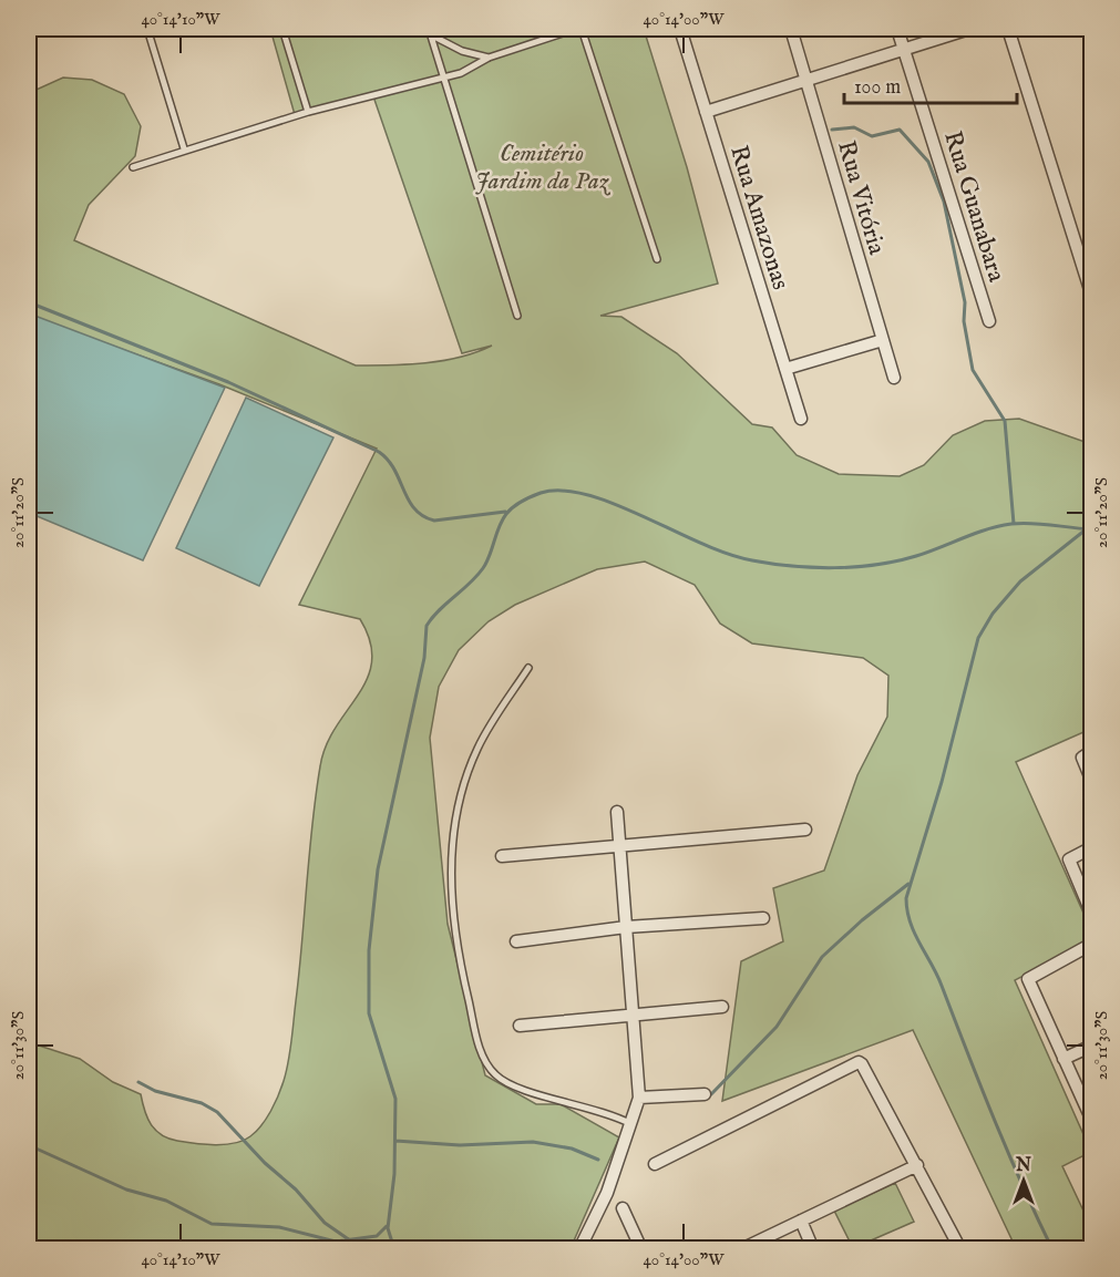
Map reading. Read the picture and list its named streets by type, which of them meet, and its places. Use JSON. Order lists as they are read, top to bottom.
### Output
{
  "streets": {
    "street": ["Rua Vitória", "Rua Guanabara", "Rua Amazonas"]
  },
  "parks": ["Cemitério Jardim da Paz"],
  "scale_bar": "100 m",
  "north": "top",
  "coordinates": [
    "40°14'10\"W",
    "40°14'00\"W",
    "20°11'20\"S",
    "20°11'30\"S"
  ]
}
